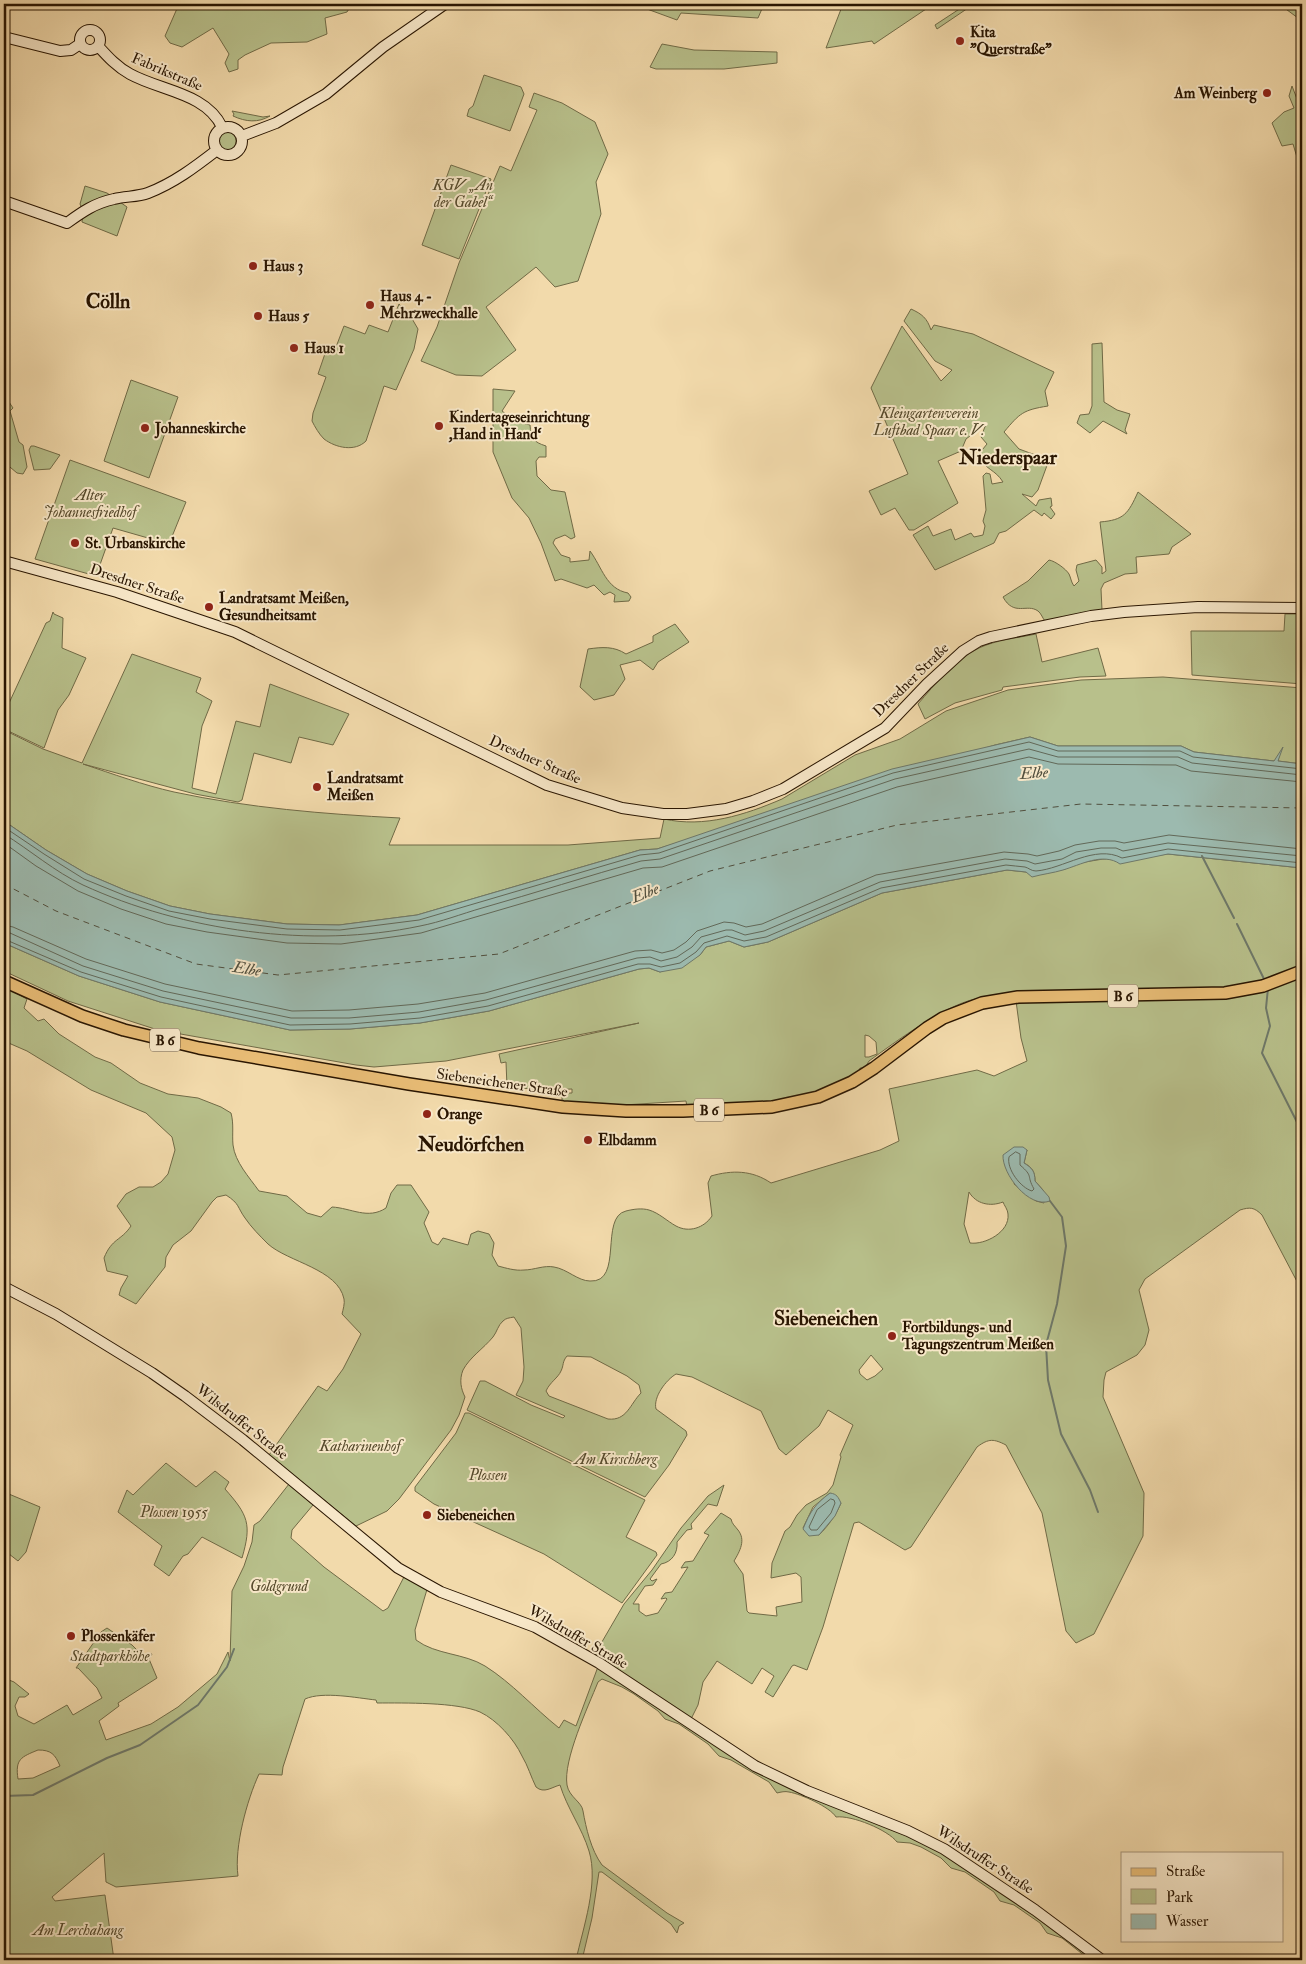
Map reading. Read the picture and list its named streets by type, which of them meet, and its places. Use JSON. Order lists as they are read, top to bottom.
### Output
{
  "streets": {
    "main road": [
      "Fabrikstraße",
      "Dresdner Straße",
      "B 6",
      "Siebeneichener Straße",
      "Wilsdruffer Straße"
    ]
  },
  "districts": [
    "Cölln",
    "Niederspaar",
    "Neudörfchen",
    "Siebeneichen"
  ],
  "water": ["Elbe"],
  "parks": [
    "KGV „An der Gabel“",
    "Kleingartenverein Luftbad Spaar e. V.",
    "Alter Johannesfriedhof",
    "Katharinenhof",
    "Am Kirschberg",
    "Plossen",
    "Plossen 1955",
    "Goldgrund",
    "Stadtparkhöhe",
    "Am Lerchahang"
  ],
  "places": [
    "Kita \"Querstraße\"",
    "Am Weinberg",
    "Haus 3",
    "Haus 4 - Mehrzweckhalle",
    "Haus 5",
    "Haus 1",
    "Kindertageseinrichtung ‚Hand in Hand‘",
    "Johanneskirche",
    "St. Urbanskirche",
    "Landratsamt Meißen, Gesundheitsamt",
    "Landratsamt Meißen",
    "Orange",
    "Elbdamm",
    "Fortbildungs- und Tagungszentrum Meißen",
    "Siebeneichen",
    "Plossenkäfer"
  ],
  "legend": ["Straße", "Park", "Wasser"]
}
